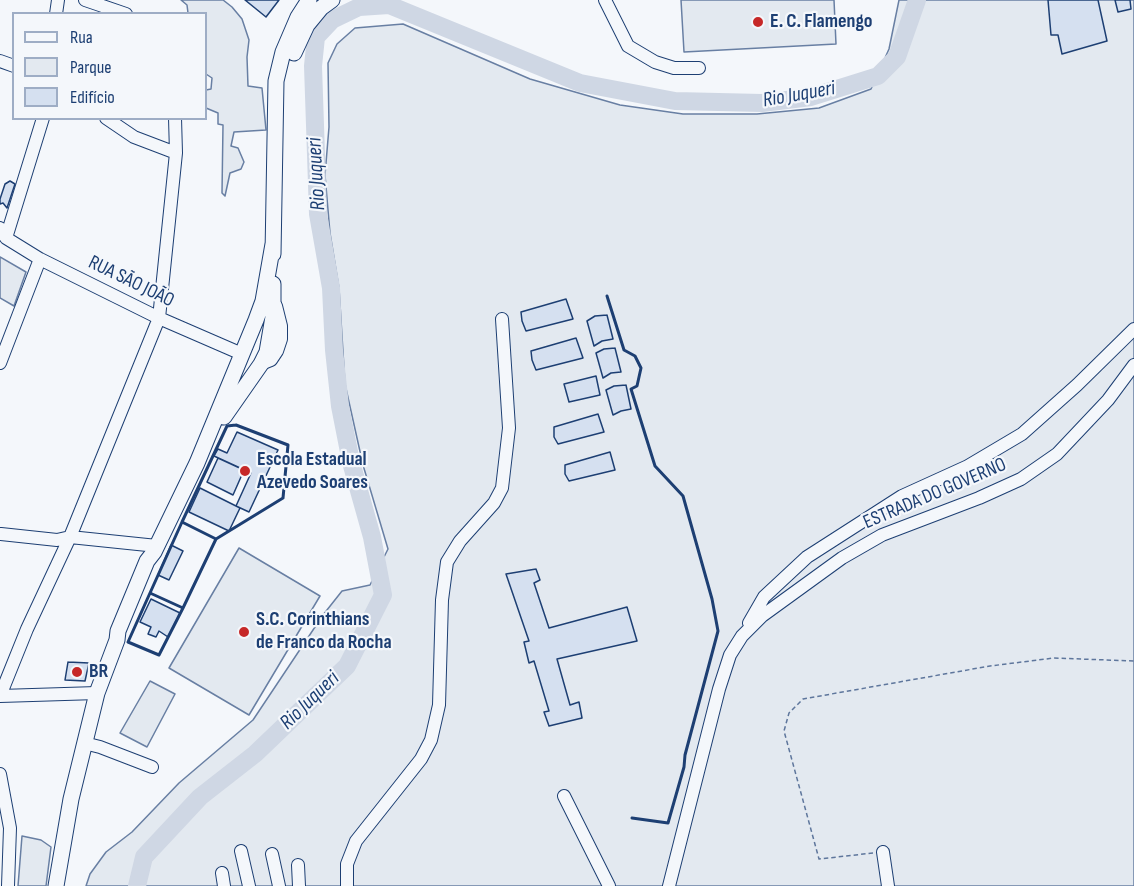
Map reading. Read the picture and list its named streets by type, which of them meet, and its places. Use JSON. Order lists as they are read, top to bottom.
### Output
{
  "streets": {
    "street": ["RUA SÃO JOÃO", "ESTRADA DO GOVERNO"]
  },
  "water": ["Rio Juqueri"],
  "places": [
    "E. C. Flamengo",
    "Escola Estadual Azevedo Soares",
    "S.C. Corinthians de Franco da Rocha",
    "BR"
  ],
  "legend": ["Rua", "Parque", "Edifício"]
}
